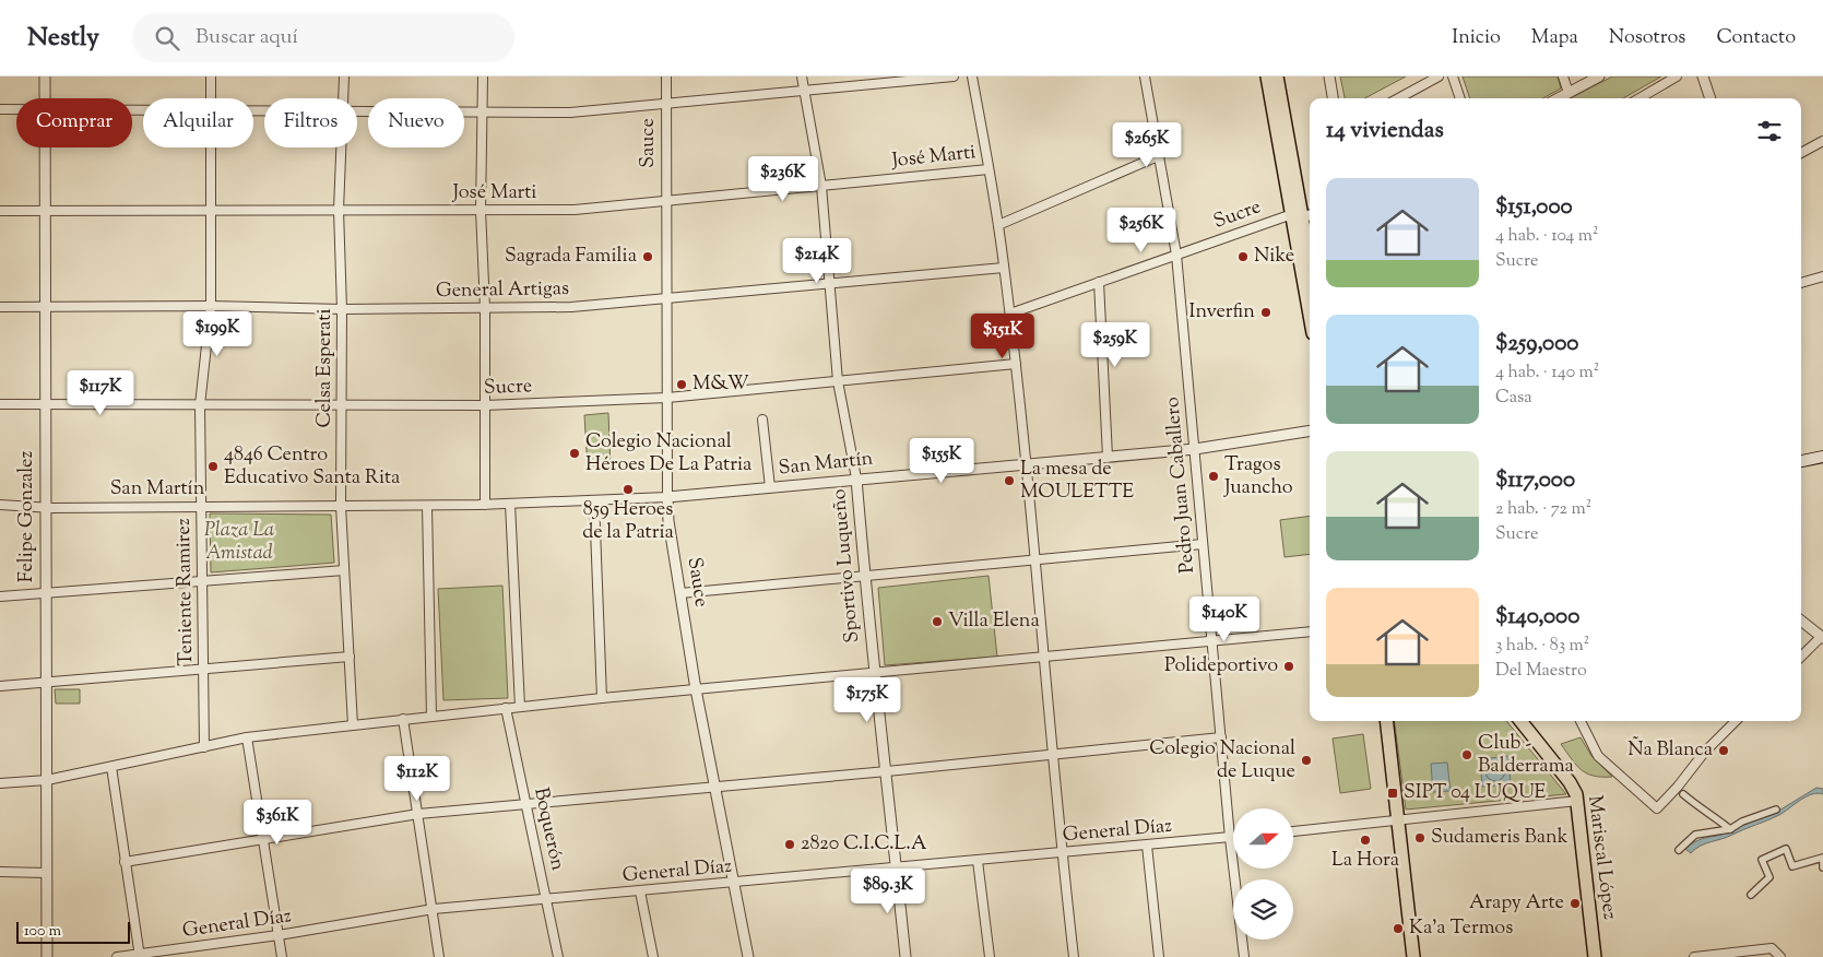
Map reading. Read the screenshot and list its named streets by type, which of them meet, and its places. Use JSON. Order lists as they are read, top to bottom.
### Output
{
  "streets": {
    "main road": ["Mariscal López"],
    "street": [
      "Sauce",
      "José Marti",
      "Sucre",
      "General Artigas",
      "Celsa Esperati",
      "San Martín",
      "Pedro Juan Caballero",
      "Felipe Gonzalez",
      "Sportivo Luqueño",
      "Teniente Ramirez",
      "Boquerón",
      "General Díaz"
    ]
  },
  "crossings": [
    ["Sauce", "José Marti"],
    ["Sauce", "Sucre"],
    ["Sauce", "General Artigas"],
    ["Sauce", "San Martín"],
    ["Sauce", "General Díaz"],
    ["José Marti", "Celsa Esperati"],
    ["José Marti", "Felipe Gonzalez"],
    ["José Marti", "Sportivo Luqueño"],
    ["José Marti", "Teniente Ramirez"],
    ["Sucre", "Celsa Esperati"],
    ["Sucre", "Pedro Juan Caballero"],
    ["Sucre", "Felipe Gonzalez"],
    ["Sucre", "Sportivo Luqueño"],
    ["Sucre", "Teniente Ramirez"],
    ["General Artigas", "Celsa Esperati"],
    ["General Artigas", "Felipe Gonzalez"],
    ["General Artigas", "Sportivo Luqueño"],
    ["General Artigas", "Teniente Ramirez"],
    ["Celsa Esperati", "San Martín"],
    ["San Martín", "Pedro Juan Caballero"],
    ["San Martín", "Felipe Gonzalez"],
    ["San Martín", "Sportivo Luqueño"],
    ["San Martín", "Teniente Ramirez"],
    ["Pedro Juan Caballero", "General Díaz"],
    ["Sportivo Luqueño", "General Díaz"],
    ["Boquerón", "General Díaz"]
  ],
  "parks": ["Plaza La Amistad"],
  "places": {
    "other": [
      "Sagrada Familia",
      "Nike",
      "Inverfin",
      "M&W",
      "Colegio Nacional Héroes De La Patria",
      "4846 Centro Educativo Santa Rita",
      "Tragos Juancho",
      "La mesa de MOULETTE",
      "859 Heroes de la Patria",
      "Villa Elena",
      "Polideportivo",
      "Ña Blanca",
      "Club - Balderrama",
      "Colegio Nacional de Luque",
      "Sudameris Bank",
      "La Hora",
      "2820 C.I.C.L.A",
      "Arapy Arte",
      "Ka'a Termos"
    ],
    "transit": ["SIPT 04 LUQUE"]
  },
  "scale_bar": "100 m",
  "north": "right",
  "page": {
    "header": "Nestly",
    "search": "Buscar aquí",
    "nav": [
      "Inicio",
      "Mapa",
      "Nosotros",
      "Contacto"
    ],
    "chip": [
      "Comprar",
      "Alquilar",
      "Filtros",
      "Nuevo"
    ],
    "heading": "14 viviendas",
    "price": [
      "$265K",
      "$236K",
      "$256K",
      "$214K",
      "$199K",
      "$151K",
      "$259K",
      "$117K",
      "$155K",
      "$140K",
      "$175K",
      "$112K",
      "$361K",
      "$89.3K"
    ],
    "list": [
      {
        "name": "$151,000",
        "note": "4 hab. · 104 m² · Sucre"
      },
      {
        "name": "$259,000",
        "note": "4 hab. · 140 m² · Casa"
      },
      {
        "name": "$117,000",
        "note": "2 hab. · 72 m² · Sucre"
      },
      {
        "name": "$140,000",
        "note": "3 hab. · 83 m² · Del Maestro"
      }
    ],
    "scale": "100 m"
  }
}
